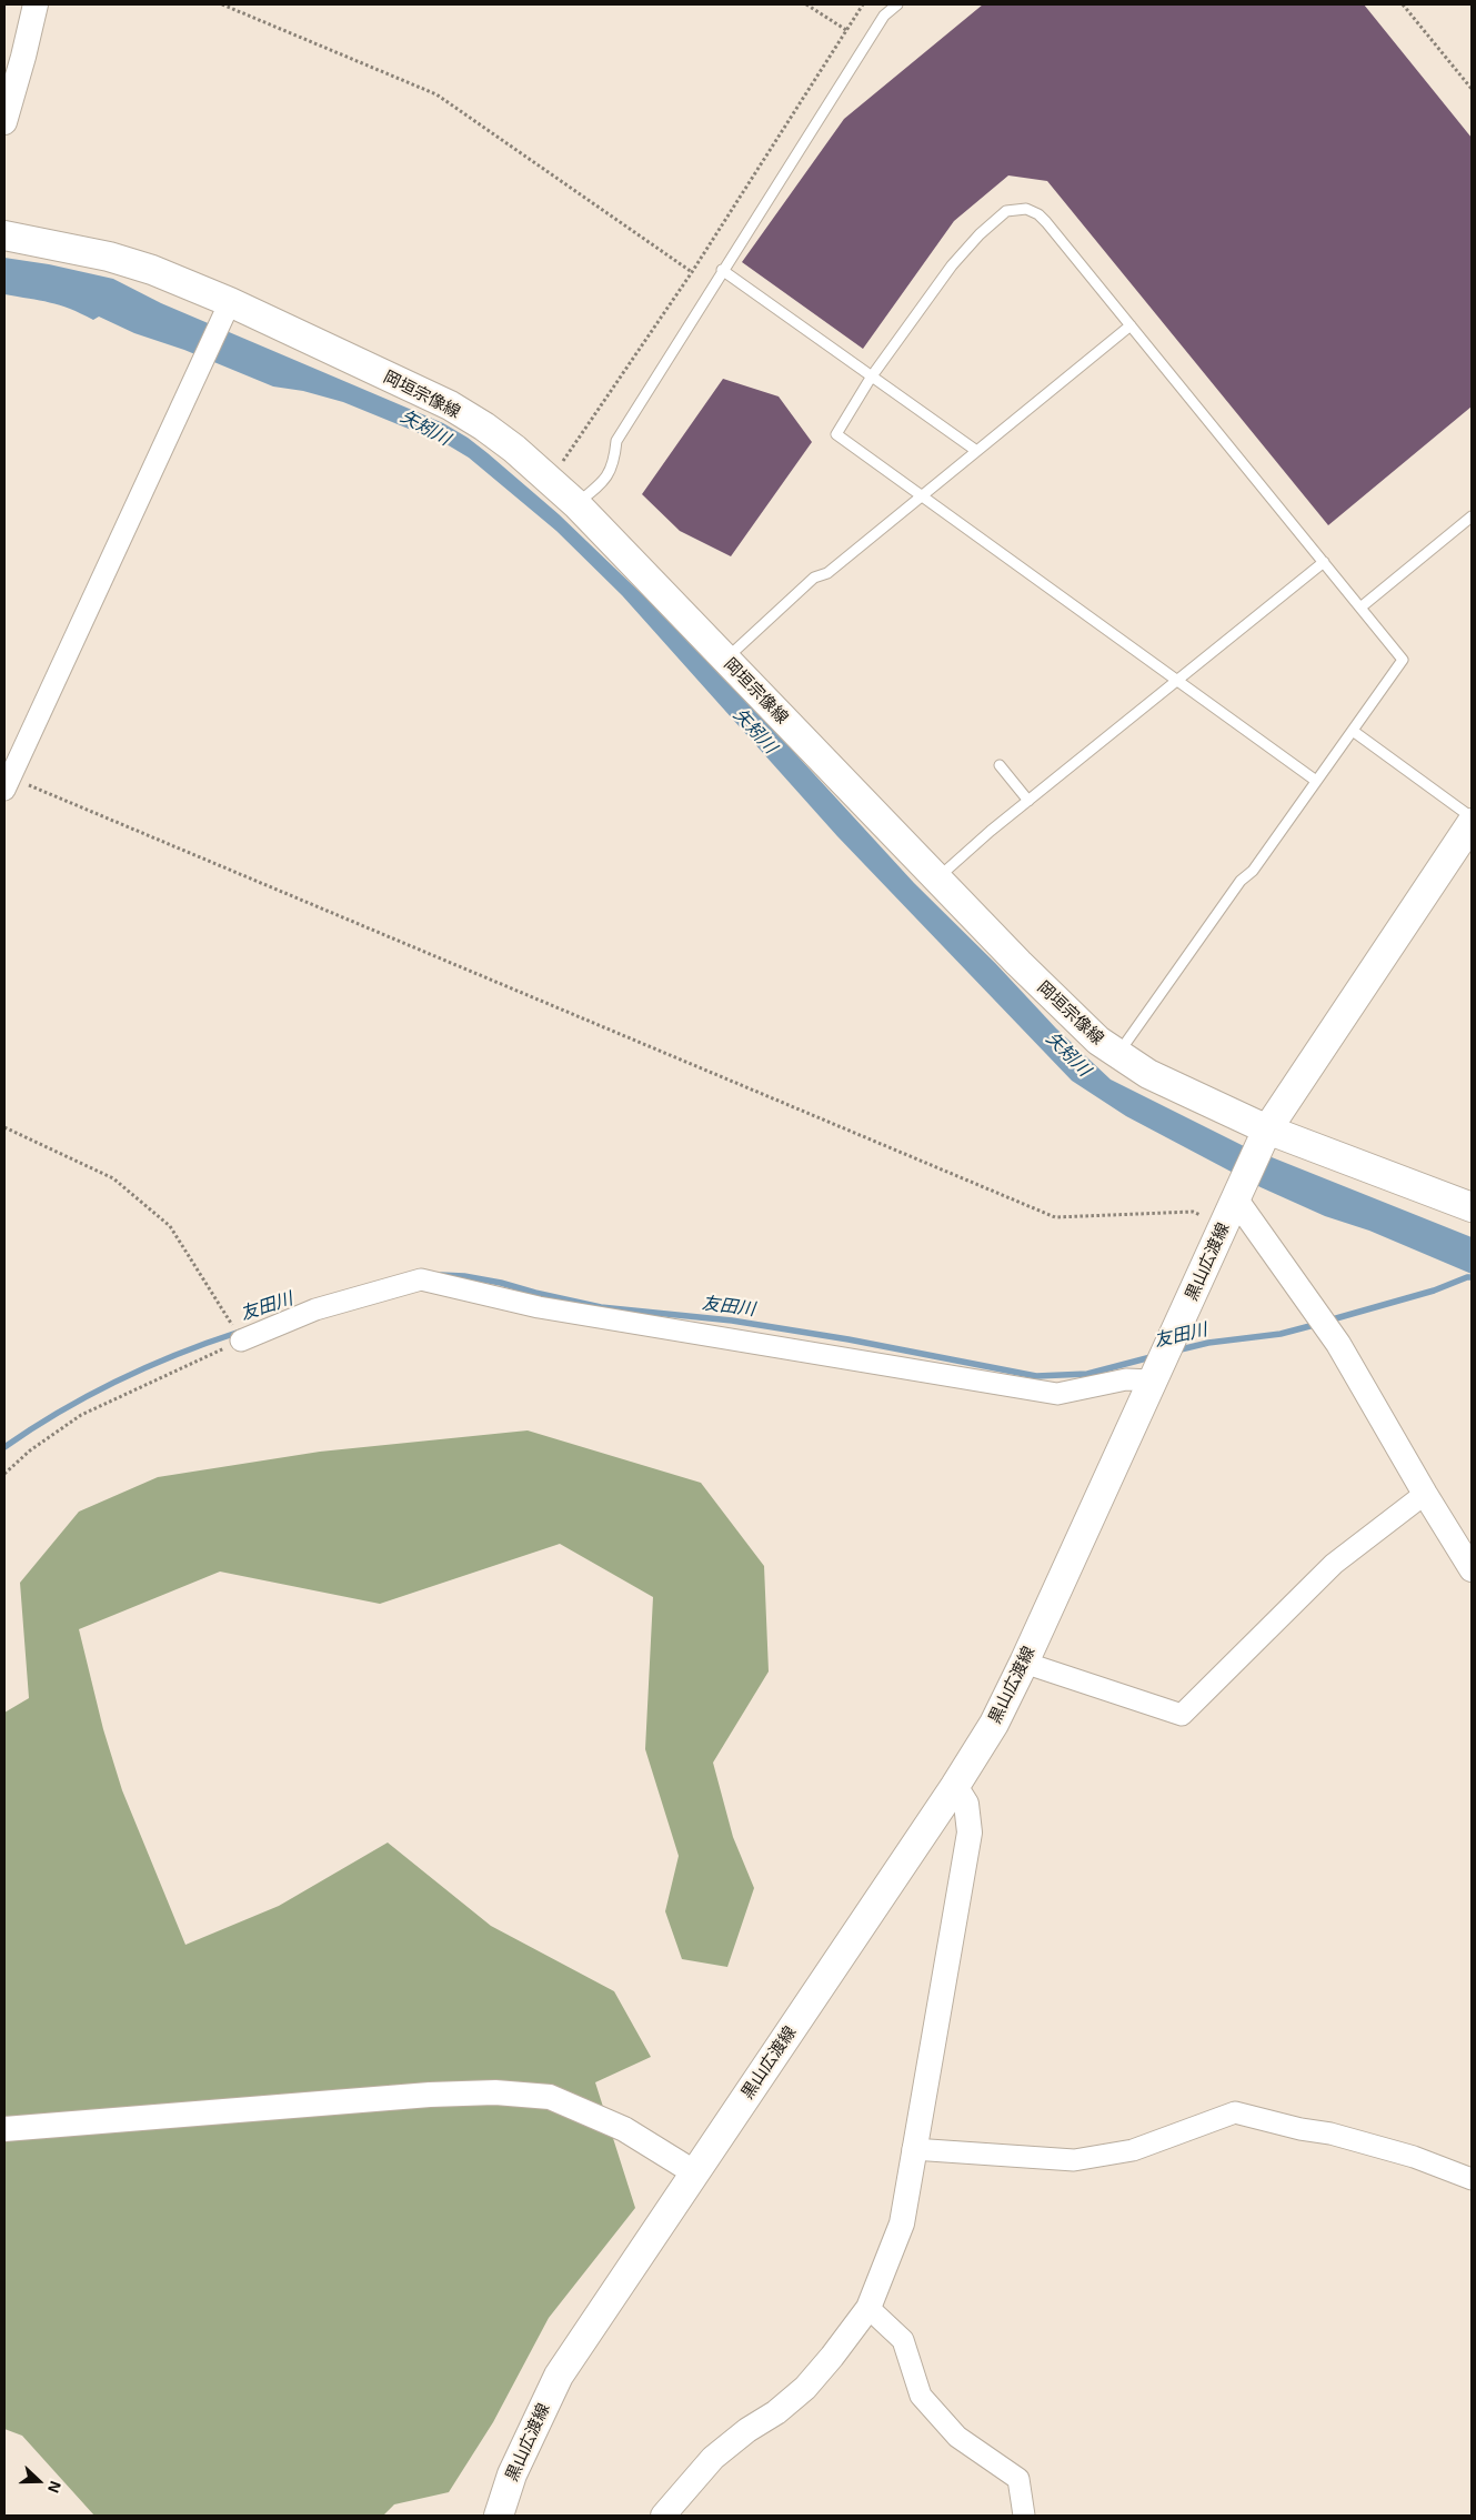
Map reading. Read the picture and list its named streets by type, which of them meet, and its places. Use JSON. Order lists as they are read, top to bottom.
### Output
{
  "streets": {
    "main road": ["岡垣宗像線", "黒山広渡線"]
  },
  "crossings": [
    ["岡垣宗像線", "黒山広渡線"]
  ],
  "water": ["矢矧川", "友田川"],
  "north": "right"
}
